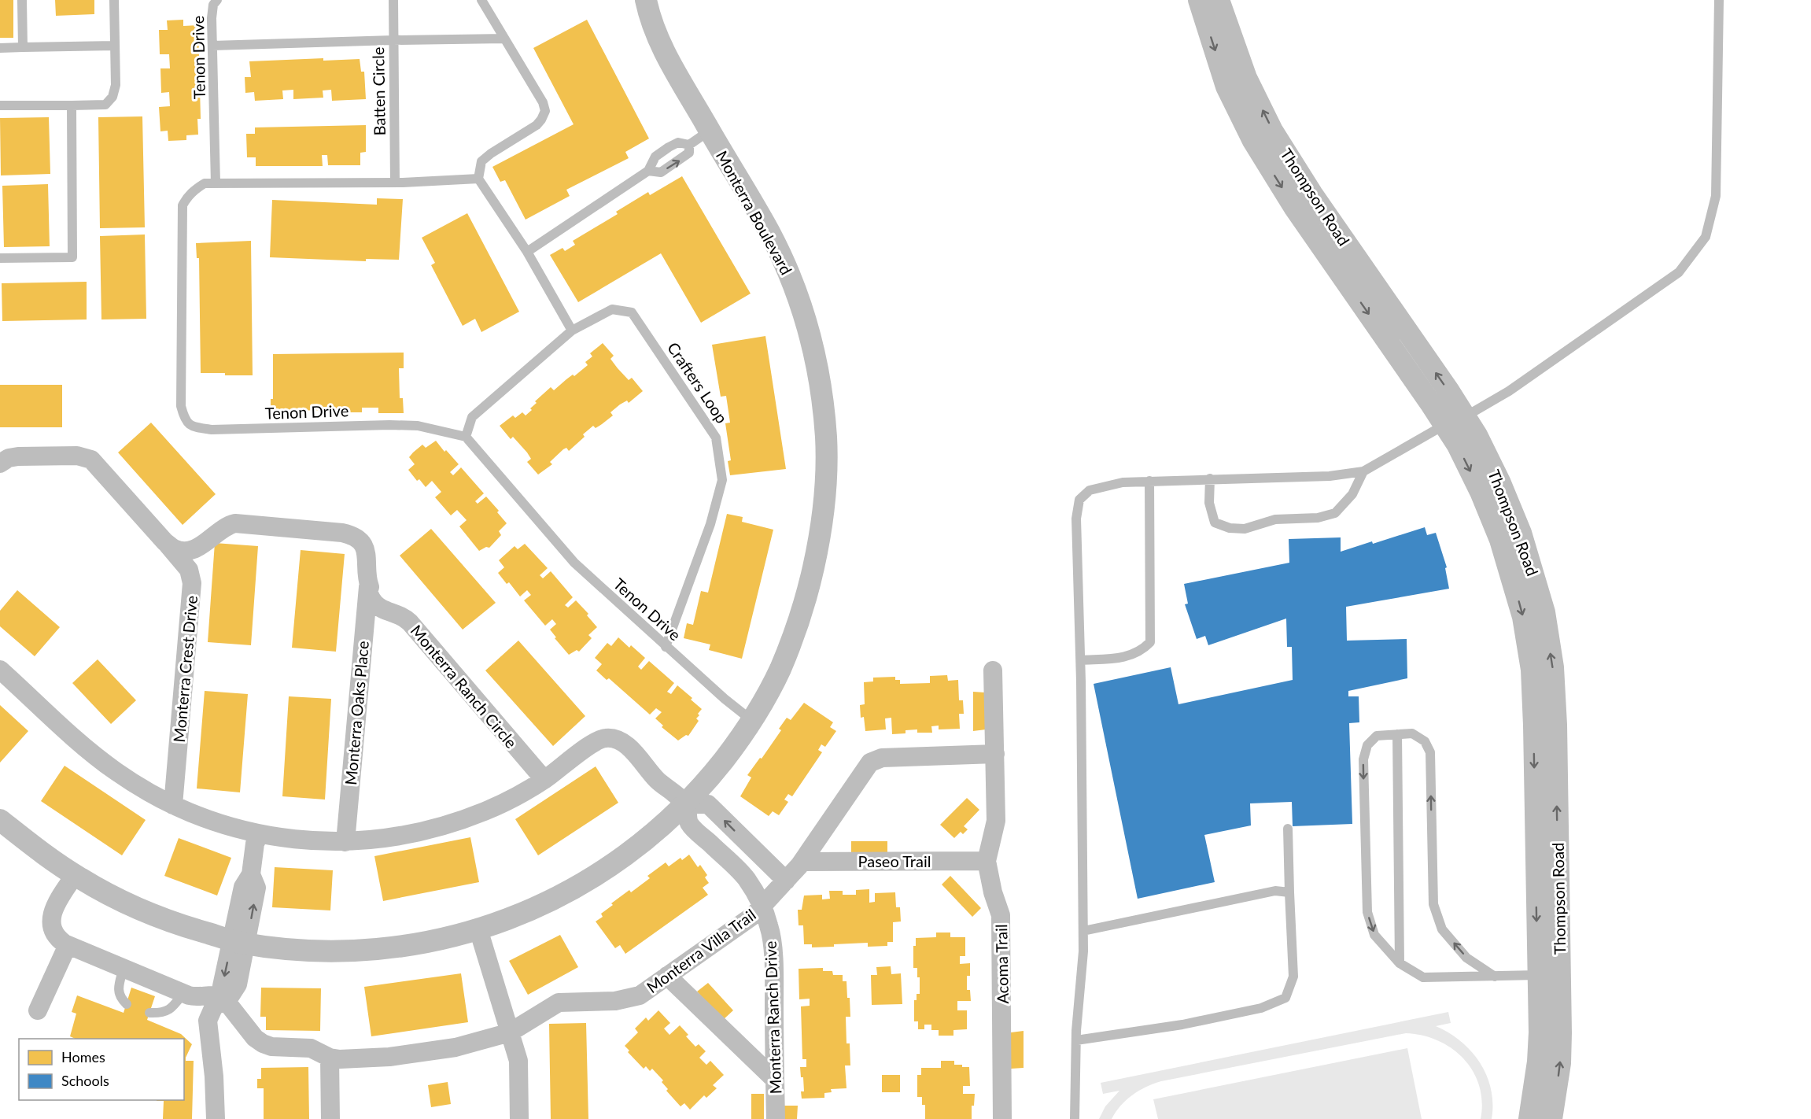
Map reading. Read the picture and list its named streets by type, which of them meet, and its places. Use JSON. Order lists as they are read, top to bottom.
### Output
{
  "streets": {
    "street": [
      "Thompson Road",
      "Monterra Boulevard",
      "Monterra Crest Drive",
      "Monterra Ranch Circle",
      "Monterra Oaks Place",
      "Paseo Trail",
      "Monterra Villa Trail",
      "Acoma Trail",
      "Monterra Ranch Drive"
    ],
    "lane": ["Tenon Drive", "Batten Circle", "Crafters Loop"]
  },
  "crossings": [
    ["Tenon Drive", "Monterra Boulevard"],
    ["Tenon Drive", "Crafters Loop"],
    ["Monterra Boulevard", "Monterra Ranch Drive"],
    ["Monterra Crest Drive", "Monterra Ranch Circle"],
    ["Monterra Ranch Circle", "Monterra Oaks Place"],
    ["Paseo Trail", "Monterra Villa Trail"],
    ["Paseo Trail", "Acoma Trail"],
    ["Monterra Villa Trail", "Acoma Trail"],
    ["Monterra Villa Trail", "Monterra Ranch Drive"]
  ],
  "legend": ["Homes", "Schools"]
}
